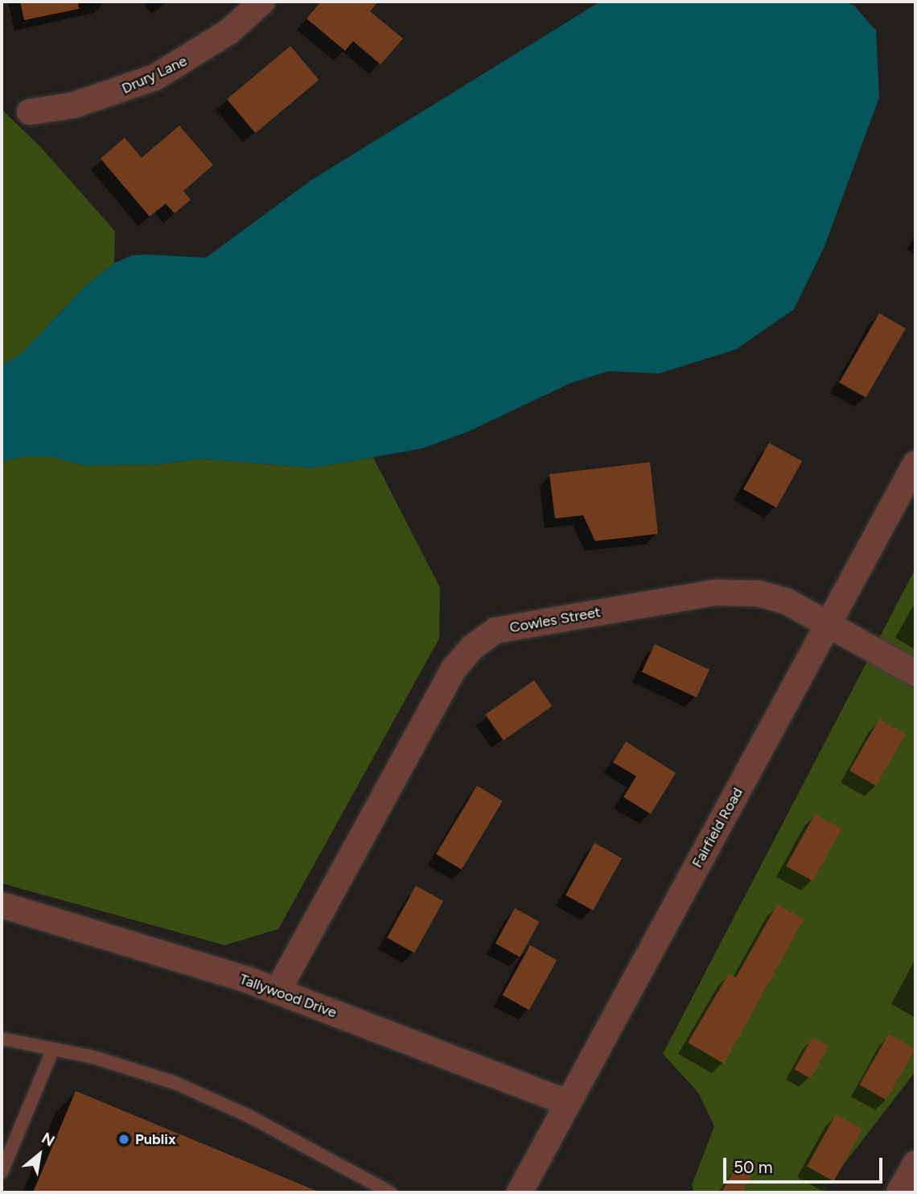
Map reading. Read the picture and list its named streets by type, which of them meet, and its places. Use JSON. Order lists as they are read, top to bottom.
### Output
{
  "streets": {
    "street": [
      "Drury Lane",
      "Cowles Street",
      "Fairfield Road",
      "Tallywood Drive"
    ]
  },
  "crossings": [
    ["Cowles Street", "Fairfield Road"],
    ["Cowles Street", "Tallywood Drive"],
    ["Fairfield Road", "Tallywood Drive"]
  ],
  "places": ["Publix"],
  "scale_bar": "50 m",
  "north": "top right"
}
